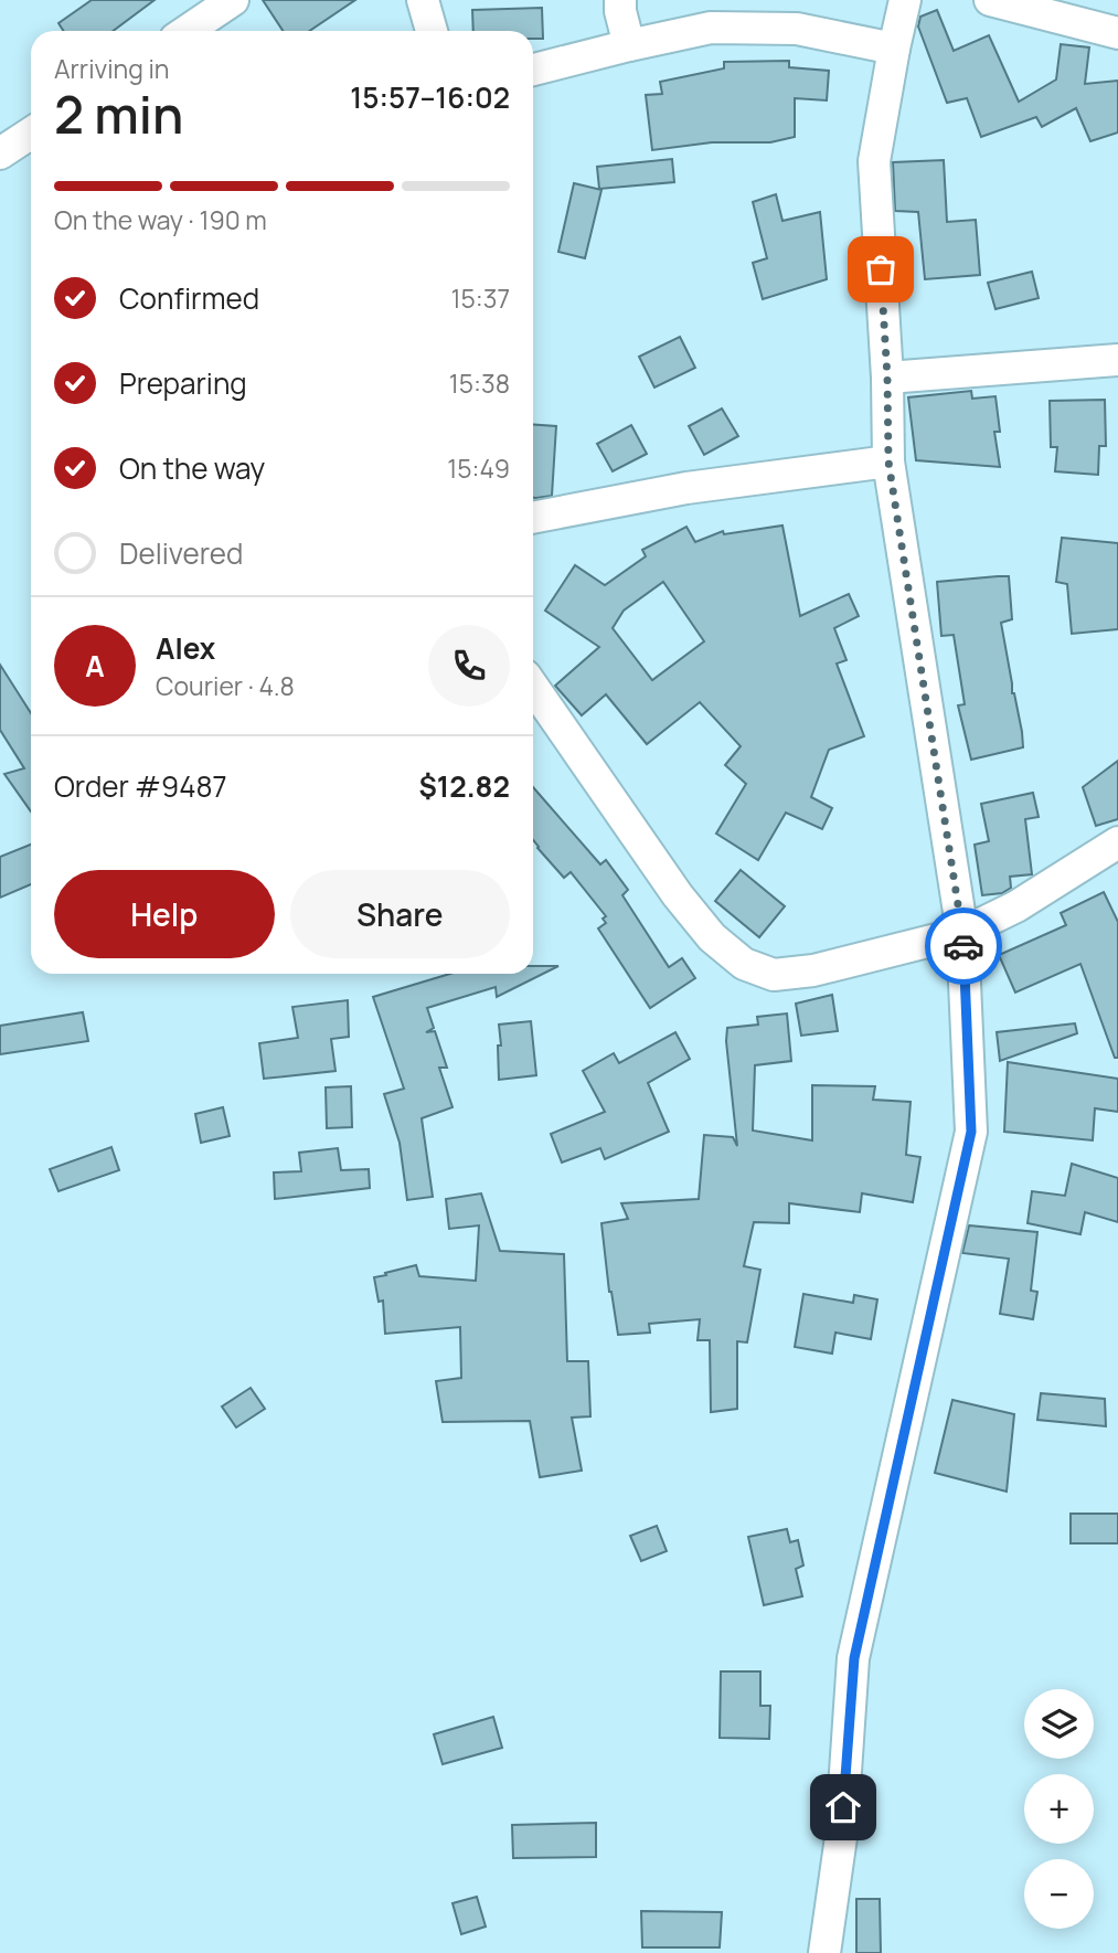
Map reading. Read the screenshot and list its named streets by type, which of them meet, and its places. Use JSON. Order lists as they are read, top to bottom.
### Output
{
  "page": {
    "heading": ["2 min", "Arriving in", "15:57–16:02"],
    "panel": [
      "Alex",
      "Courier · 4.8",
      "Order #9487",
      "$12.82"
    ],
    "bar": "On the way · 190 m",
    "list": [
      ["Confirmed", "15:37"],
      ["Preparing", "15:38"],
      ["On the way", "15:49"],
      "Delivered"
    ],
    "round": "A",
    "buttons": ["Help", "Share"],
    "map_buttons": ["+", "−"]
  }
}
